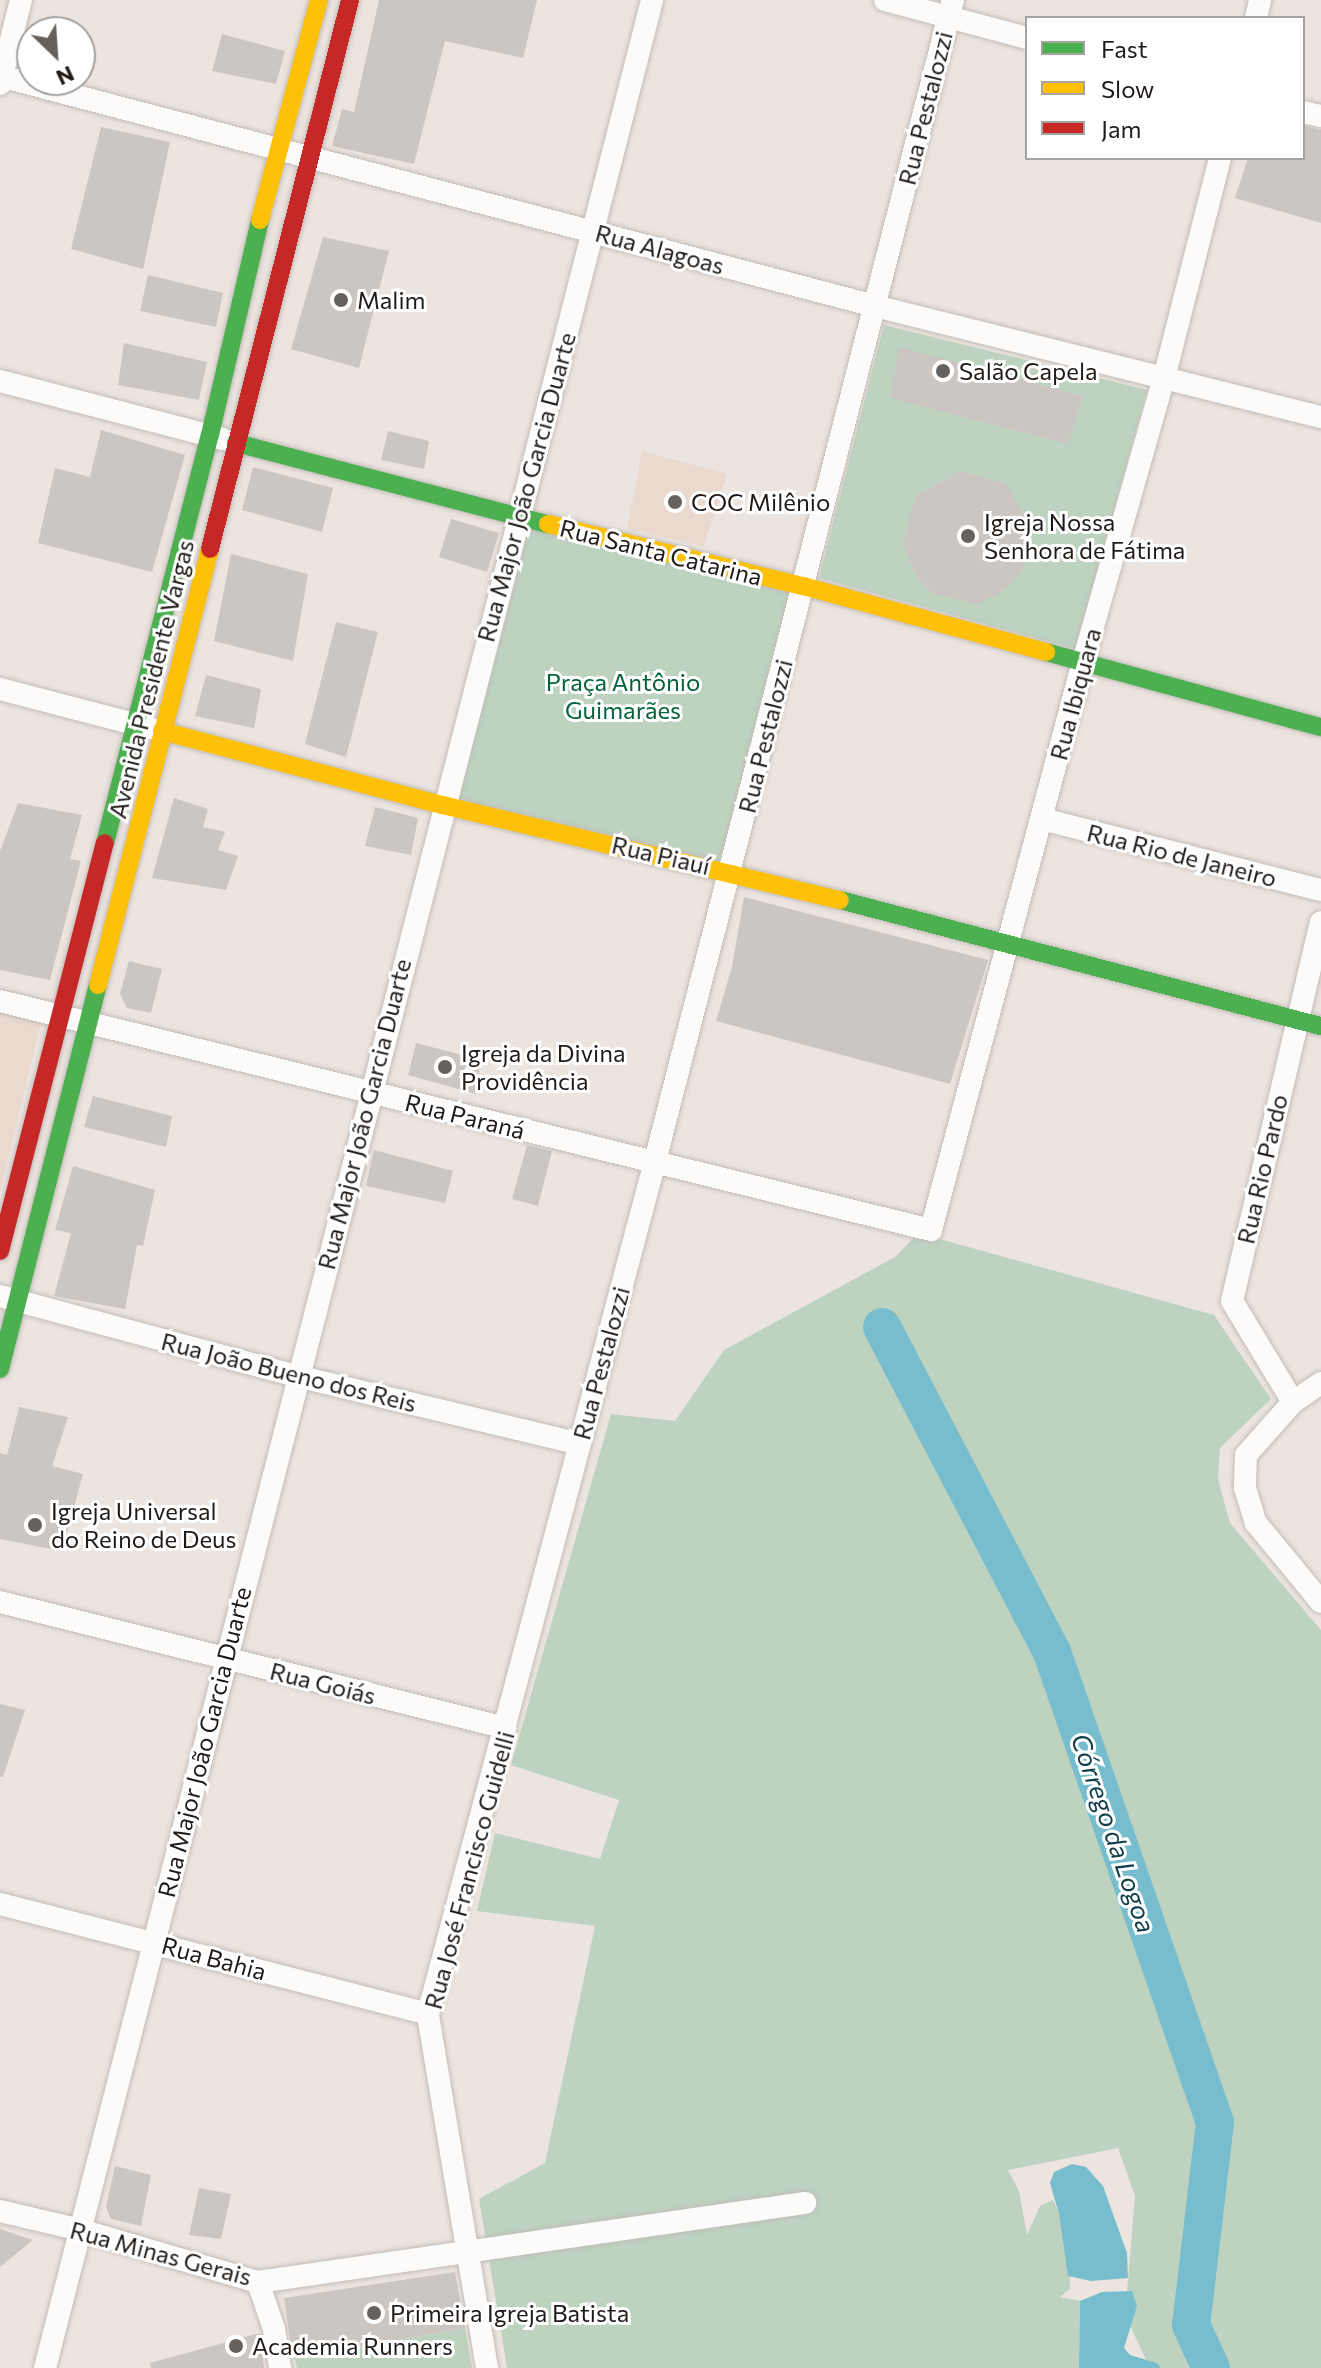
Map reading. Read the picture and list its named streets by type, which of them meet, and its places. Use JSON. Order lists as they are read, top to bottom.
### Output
{
  "streets": {
    "main road": ["Rua Santa Catarina", "Avenida Presidente Vargas", "Rua Piauí"],
    "street": [
      "Rua Pestalozzi",
      "Rua Alagoas",
      "Rua Major João Garcia Duarte",
      "Rua Ibiquara",
      "Rua Rio de Janeiro",
      "Rua Paraná",
      "Rua Rio Pardo",
      "Rua João Bueno dos Reis",
      "Rua Goiás",
      "Rua José Francisco Guidelli",
      "Rua Bahia",
      "Rua Minas Gerais"
    ]
  },
  "crossings": [
    ["Rua Pestalozzi", "Rua Alagoas"],
    ["Rua Pestalozzi", "Rua Santa Catarina"],
    ["Rua Pestalozzi", "Rua Piauí"],
    ["Rua Pestalozzi", "Rua Paraná"],
    ["Rua Pestalozzi", "Rua João Bueno dos Reis"],
    ["Rua Pestalozzi", "Rua José Francisco Guidelli"],
    ["Rua Alagoas", "Rua Major João Garcia Duarte"],
    ["Rua Alagoas", "Avenida Presidente Vargas"],
    ["Rua Alagoas", "Rua Ibiquara"],
    ["Rua Major João Garcia Duarte", "Rua Santa Catarina"],
    ["Rua Major João Garcia Duarte", "Rua Piauí"],
    ["Rua Major João Garcia Duarte", "Rua Paraná"],
    ["Rua Major João Garcia Duarte", "Rua João Bueno dos Reis"],
    ["Rua Major João Garcia Duarte", "Rua Goiás"],
    ["Rua Major João Garcia Duarte", "Rua Bahia"],
    ["Rua Major João Garcia Duarte", "Rua Minas Gerais"],
    ["Rua Santa Catarina", "Avenida Presidente Vargas"],
    ["Rua Santa Catarina", "Rua Ibiquara"],
    ["Avenida Presidente Vargas", "Rua Piauí"],
    ["Avenida Presidente Vargas", "Rua Paraná"],
    ["Avenida Presidente Vargas", "Rua João Bueno dos Reis"],
    ["Rua Ibiquara", "Rua Piauí"],
    ["Rua Ibiquara", "Rua Rio de Janeiro"],
    ["Rua Ibiquara", "Rua Paraná"],
    ["Rua Piauí", "Rua Rio Pardo"],
    ["Rua Goiás", "Rua José Francisco Guidelli"],
    ["Rua José Francisco Guidelli", "Rua Bahia"],
    ["Rua José Francisco Guidelli", "Rua Minas Gerais"]
  ],
  "water": ["Córrego da Logoa"],
  "parks": ["Praça Antônio Guimarães"],
  "places": [
    "Malim",
    "Salão Capela",
    "COC Milênio",
    "Igreja Nossa Senhora de Fátima",
    "Igreja da Divina Providência",
    "Igreja Universal do Reino de Deus",
    "Primeira Igreja Batista",
    "Academia Runners"
  ],
  "legend": ["Fast", "Slow", "Jam"],
  "north": "bottom right"
}
